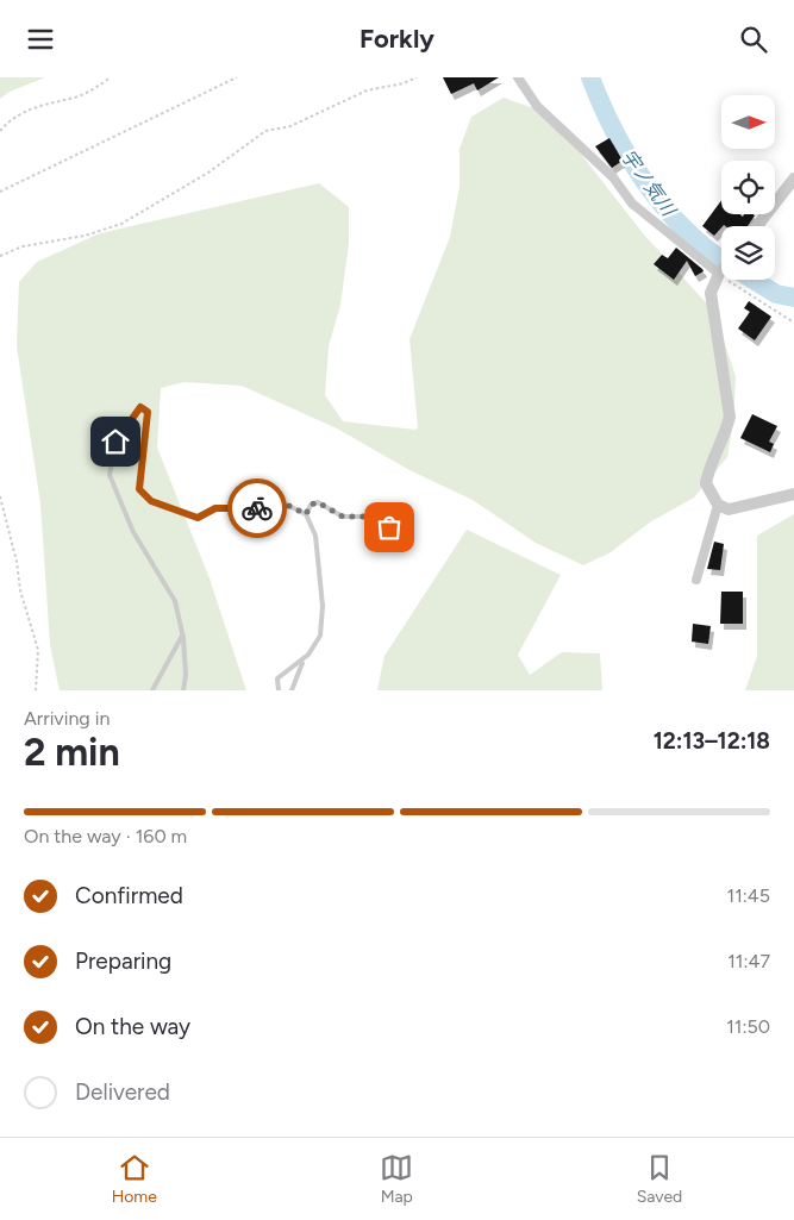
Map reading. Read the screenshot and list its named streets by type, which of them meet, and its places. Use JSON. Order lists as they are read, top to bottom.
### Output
{
  "water": ["宇ノ気川"],
  "north": "right",
  "page": {
    "header": "Forkly",
    "heading": ["2 min", "Arriving in", "12:13–12:18"],
    "bar": "On the way · 160 m",
    "list": [
      ["Confirmed", "11:45"],
      ["Preparing", "11:47"],
      ["On the way", "11:50"],
      "Delivered"
    ],
    "tabs": ["Home", "Map", "Saved"]
  }
}
